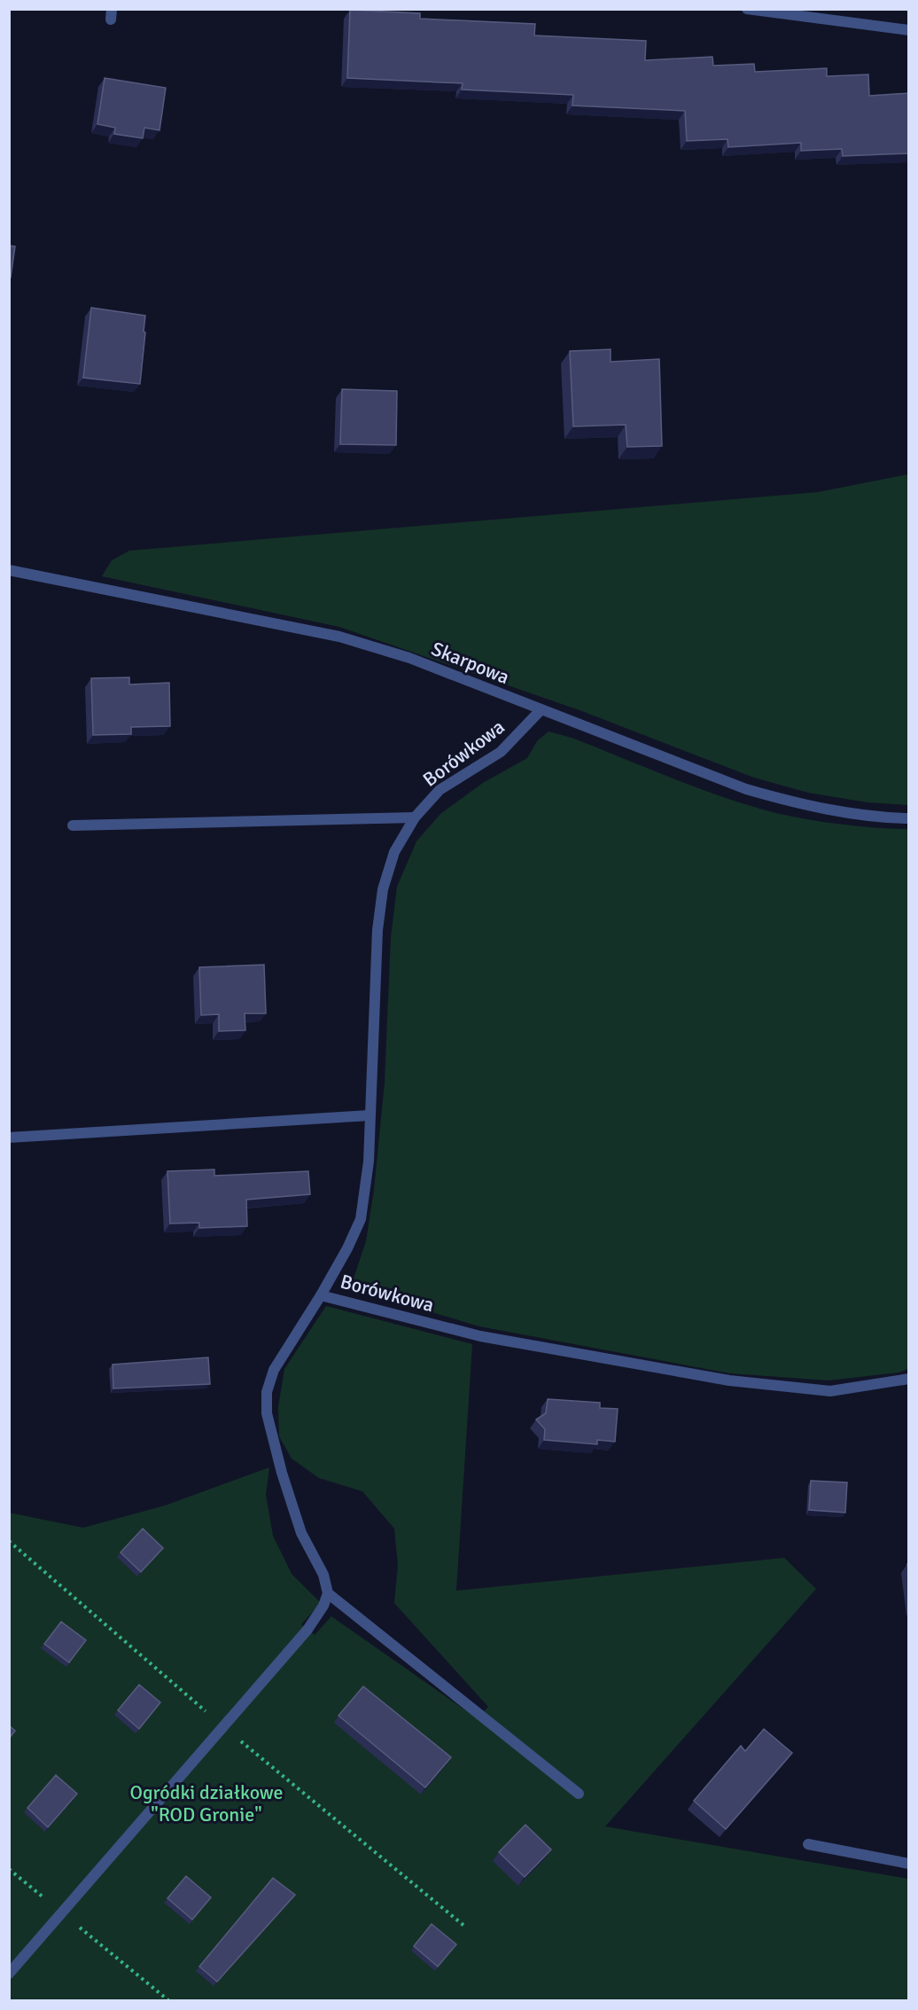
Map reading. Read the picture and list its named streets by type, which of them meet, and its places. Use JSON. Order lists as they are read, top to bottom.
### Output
{
  "streets": {
    "street": ["Skarpowa", "Borówkowa"]
  },
  "crossings": [
    ["Skarpowa", "Borówkowa"]
  ],
  "parks": ["Ogródki działkowe \"ROD Gronie\""]
}
